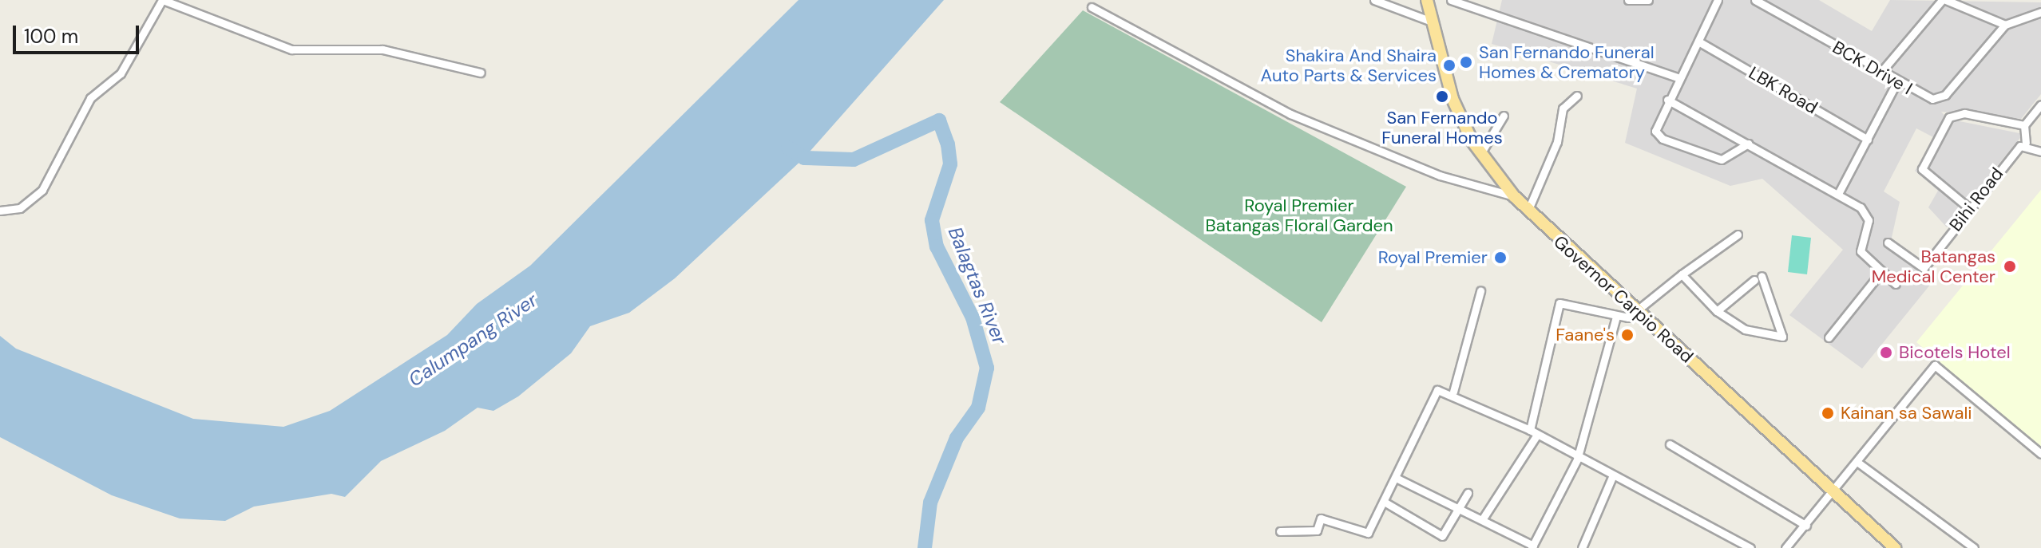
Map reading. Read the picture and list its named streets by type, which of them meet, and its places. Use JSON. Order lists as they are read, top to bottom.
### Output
{
  "streets": {
    "main road": ["Governor Carpio Road"],
    "street": ["BCK Drive I", "LBK Road", "Bihi Road"]
  },
  "water": ["Balagtas River", "Calumpang River"],
  "parks": ["Royal Premier Batangas Floral Garden"],
  "places": [
    "San Fernando Funeral Homes & Crematory",
    "Shakira And Shaira Auto Parts & Services",
    "San Fernando Funeral Homes",
    "Royal Premier",
    "Batangas Medical Center",
    "Faane's",
    "Bicotels Hotel",
    "Kainan sa Sawali"
  ],
  "scale_bar": "100 m"
}
